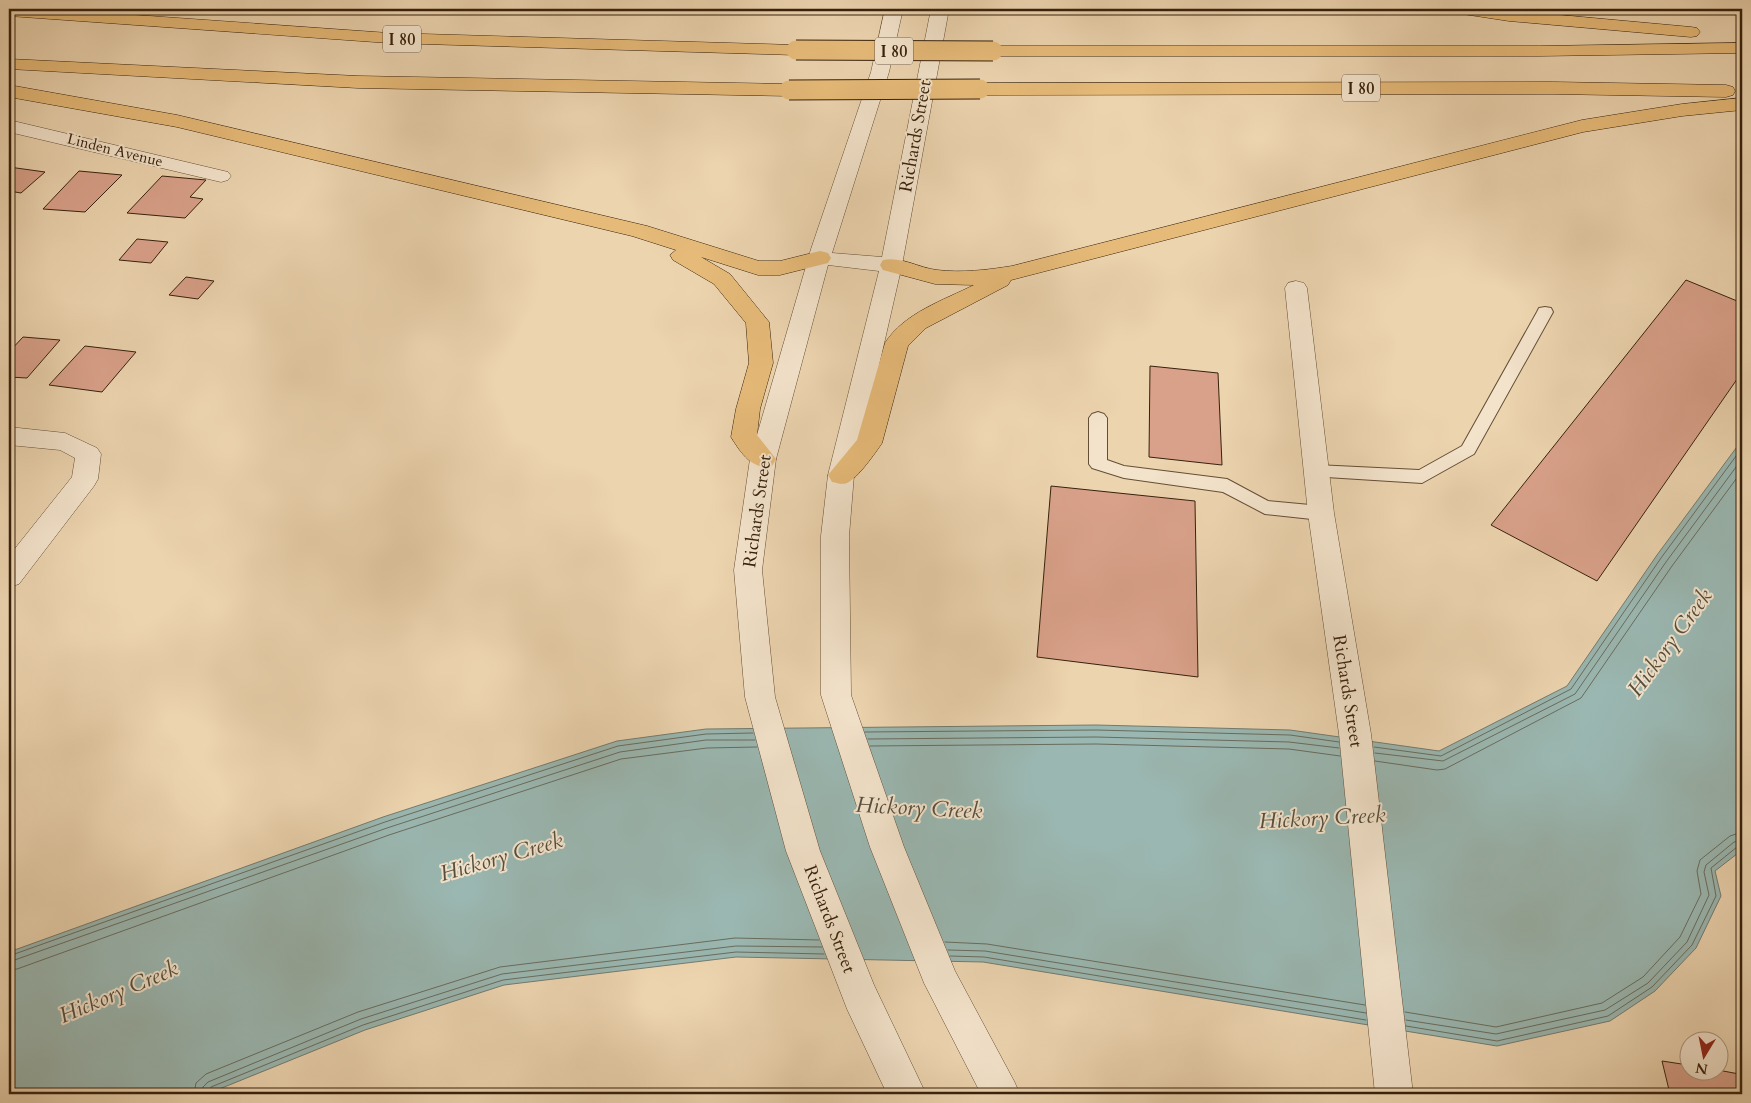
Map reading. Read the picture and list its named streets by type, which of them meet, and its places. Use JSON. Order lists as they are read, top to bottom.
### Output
{
  "streets": {
    "highway": ["I 80"],
    "street": ["Richards Street", "Linden Avenue"]
  },
  "water": ["Hickory Creek"],
  "north": "bottom"
}
